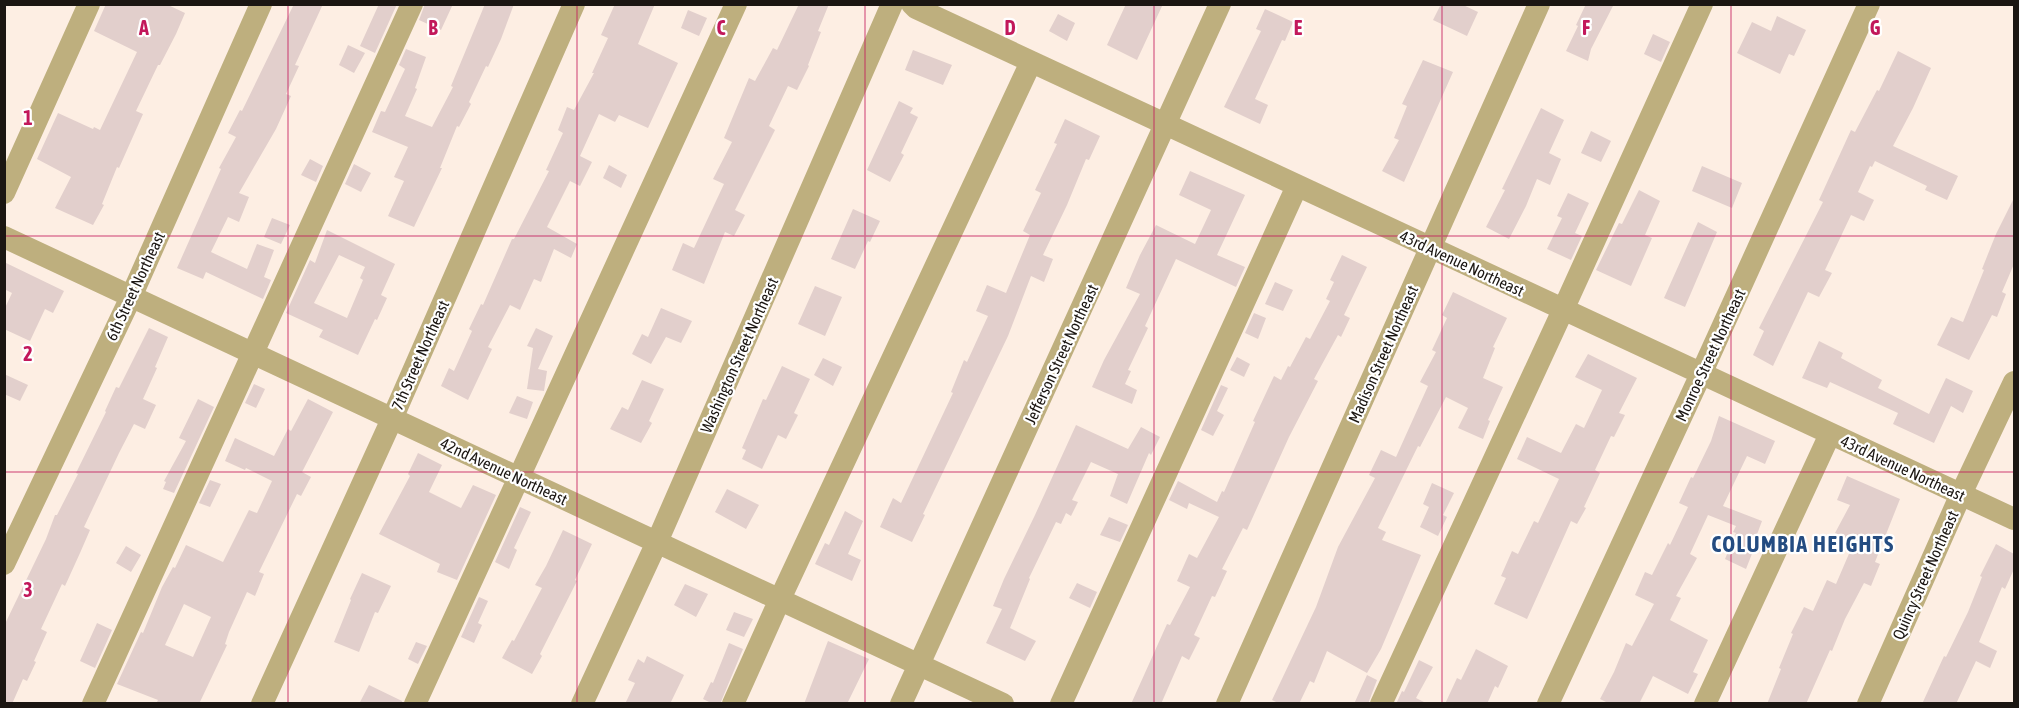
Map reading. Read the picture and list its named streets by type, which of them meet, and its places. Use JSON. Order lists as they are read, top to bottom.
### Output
{
  "streets": {
    "street": [
      "43rd Avenue Northeast",
      "6th Street Northeast",
      "Jefferson Street Northeast",
      "Madison Street Northeast",
      "7th Street Northeast",
      "Washington Street Northeast",
      "Monroe Street Northeast",
      "42nd Avenue Northeast",
      "Quincy Street Northeast"
    ]
  },
  "crossings": [
    ["43rd Avenue Northeast", "Jefferson Street Northeast"],
    ["43rd Avenue Northeast", "Madison Street Northeast"],
    ["43rd Avenue Northeast", "Monroe Street Northeast"],
    ["43rd Avenue Northeast", "Quincy Street Northeast"],
    ["6th Street Northeast", "42nd Avenue Northeast"],
    ["Jefferson Street Northeast", "42nd Avenue Northeast"],
    ["7th Street Northeast", "42nd Avenue Northeast"],
    ["Washington Street Northeast", "42nd Avenue Northeast"]
  ],
  "districts": ["COLUMBIA HEIGHTS"],
  "grid": {
    "columns": [
      "A",
      "B",
      "C",
      "D",
      "E",
      "F",
      "G"
    ],
    "rows": ["1", "2", "3"]
  }
}
